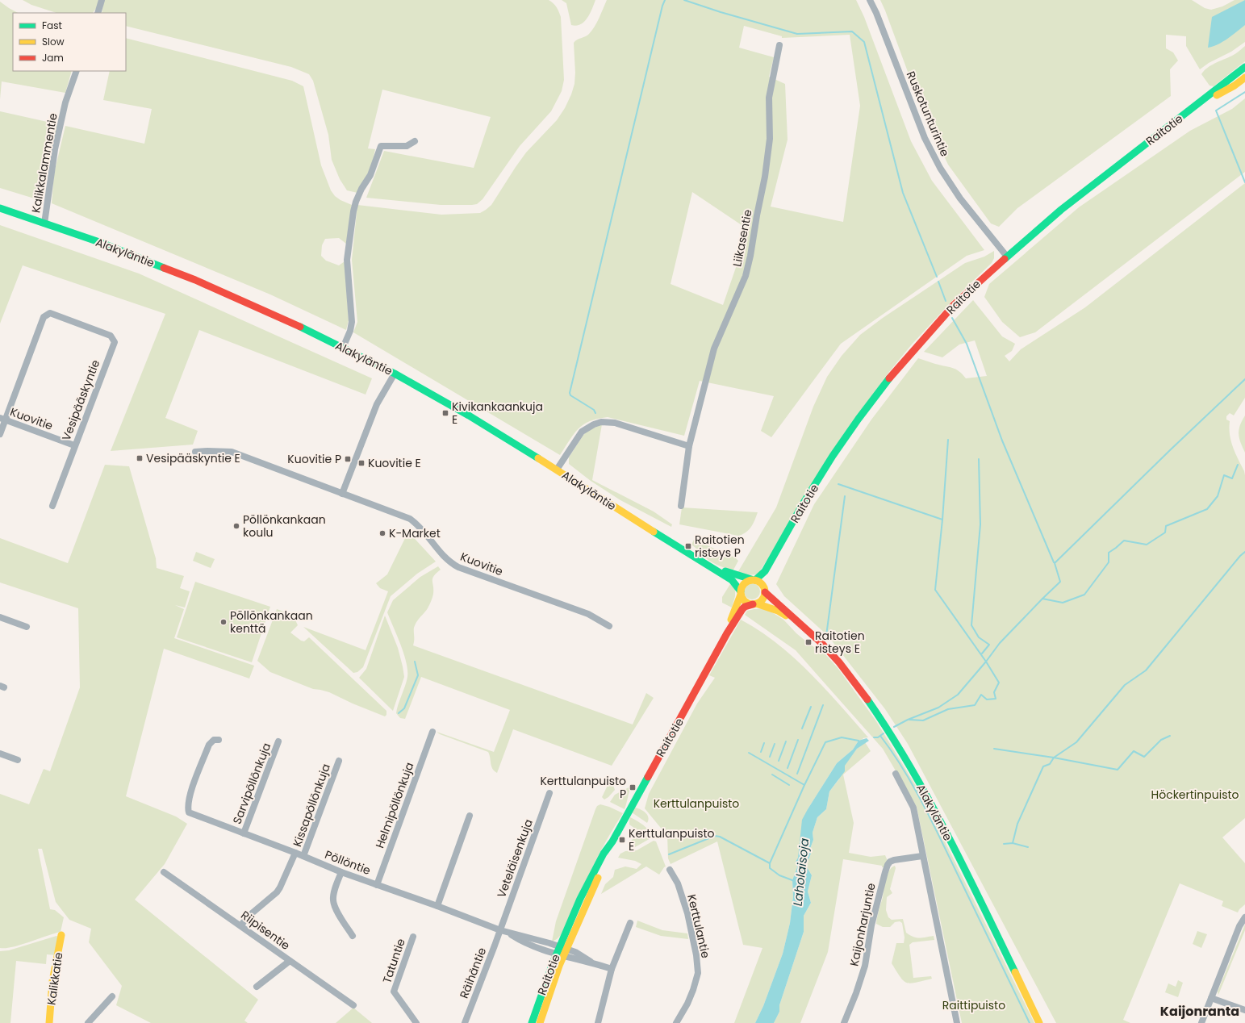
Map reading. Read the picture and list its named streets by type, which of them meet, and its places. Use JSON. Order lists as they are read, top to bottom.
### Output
{
  "streets": {
    "main road": ["Raitotie", "Alakyläntie", "Kalikkatie"],
    "street": [
      "Ruskotunturintie",
      "Kalikkalammentie",
      "Liikasentie",
      "Vesipääskyntie",
      "Kuovitie",
      "Sarvipöllönkuja",
      "Kissapöllönkuja",
      "Helmipöllönkuja",
      "Veteläisenkuja",
      "Pöllöntie",
      "Kaijonharjuntie",
      "Kerttulantie",
      "Riipisentie",
      "Tatuntie",
      "Räihäntie"
    ]
  },
  "crossings": [
    ["Ruskotunturintie", "Raitotie"],
    ["Raitotie", "Alakyläntie"],
    ["Raitotie", "Pöllöntie"],
    ["Kalikkalammentie", "Alakyläntie"],
    ["Vesipääskyntie", "Kuovitie"],
    ["Sarvipöllönkuja", "Pöllöntie"],
    ["Kissapöllönkuja", "Pöllöntie"],
    ["Helmipöllönkuja", "Pöllöntie"],
    ["Veteläisenkuja", "Pöllöntie"],
    ["Veteläisenkuja", "Räihäntie"],
    ["Pöllöntie", "Räihäntie"]
  ],
  "districts": ["Kaijonranta"],
  "water": ["Laholaisoja"],
  "parks": ["Höckertinpuisto", "Kerttulanpuisto", "Raittipuisto"],
  "places": {
    "transit": [
      "Kivikankaankuja E",
      "Vesipääskyntie E",
      "Kuovitie P",
      "Kuovitie E",
      "Raitotien risteys P",
      "Raitotien risteys E",
      "Kerttulanpuisto P",
      "Kerttulanpuisto E"
    ],
    "other": ["Pöllönkankaan koulu", "K-Market", "Pöllönkankaan kenttä"]
  },
  "legend": ["Fast", "Slow", "Jam"]
}
